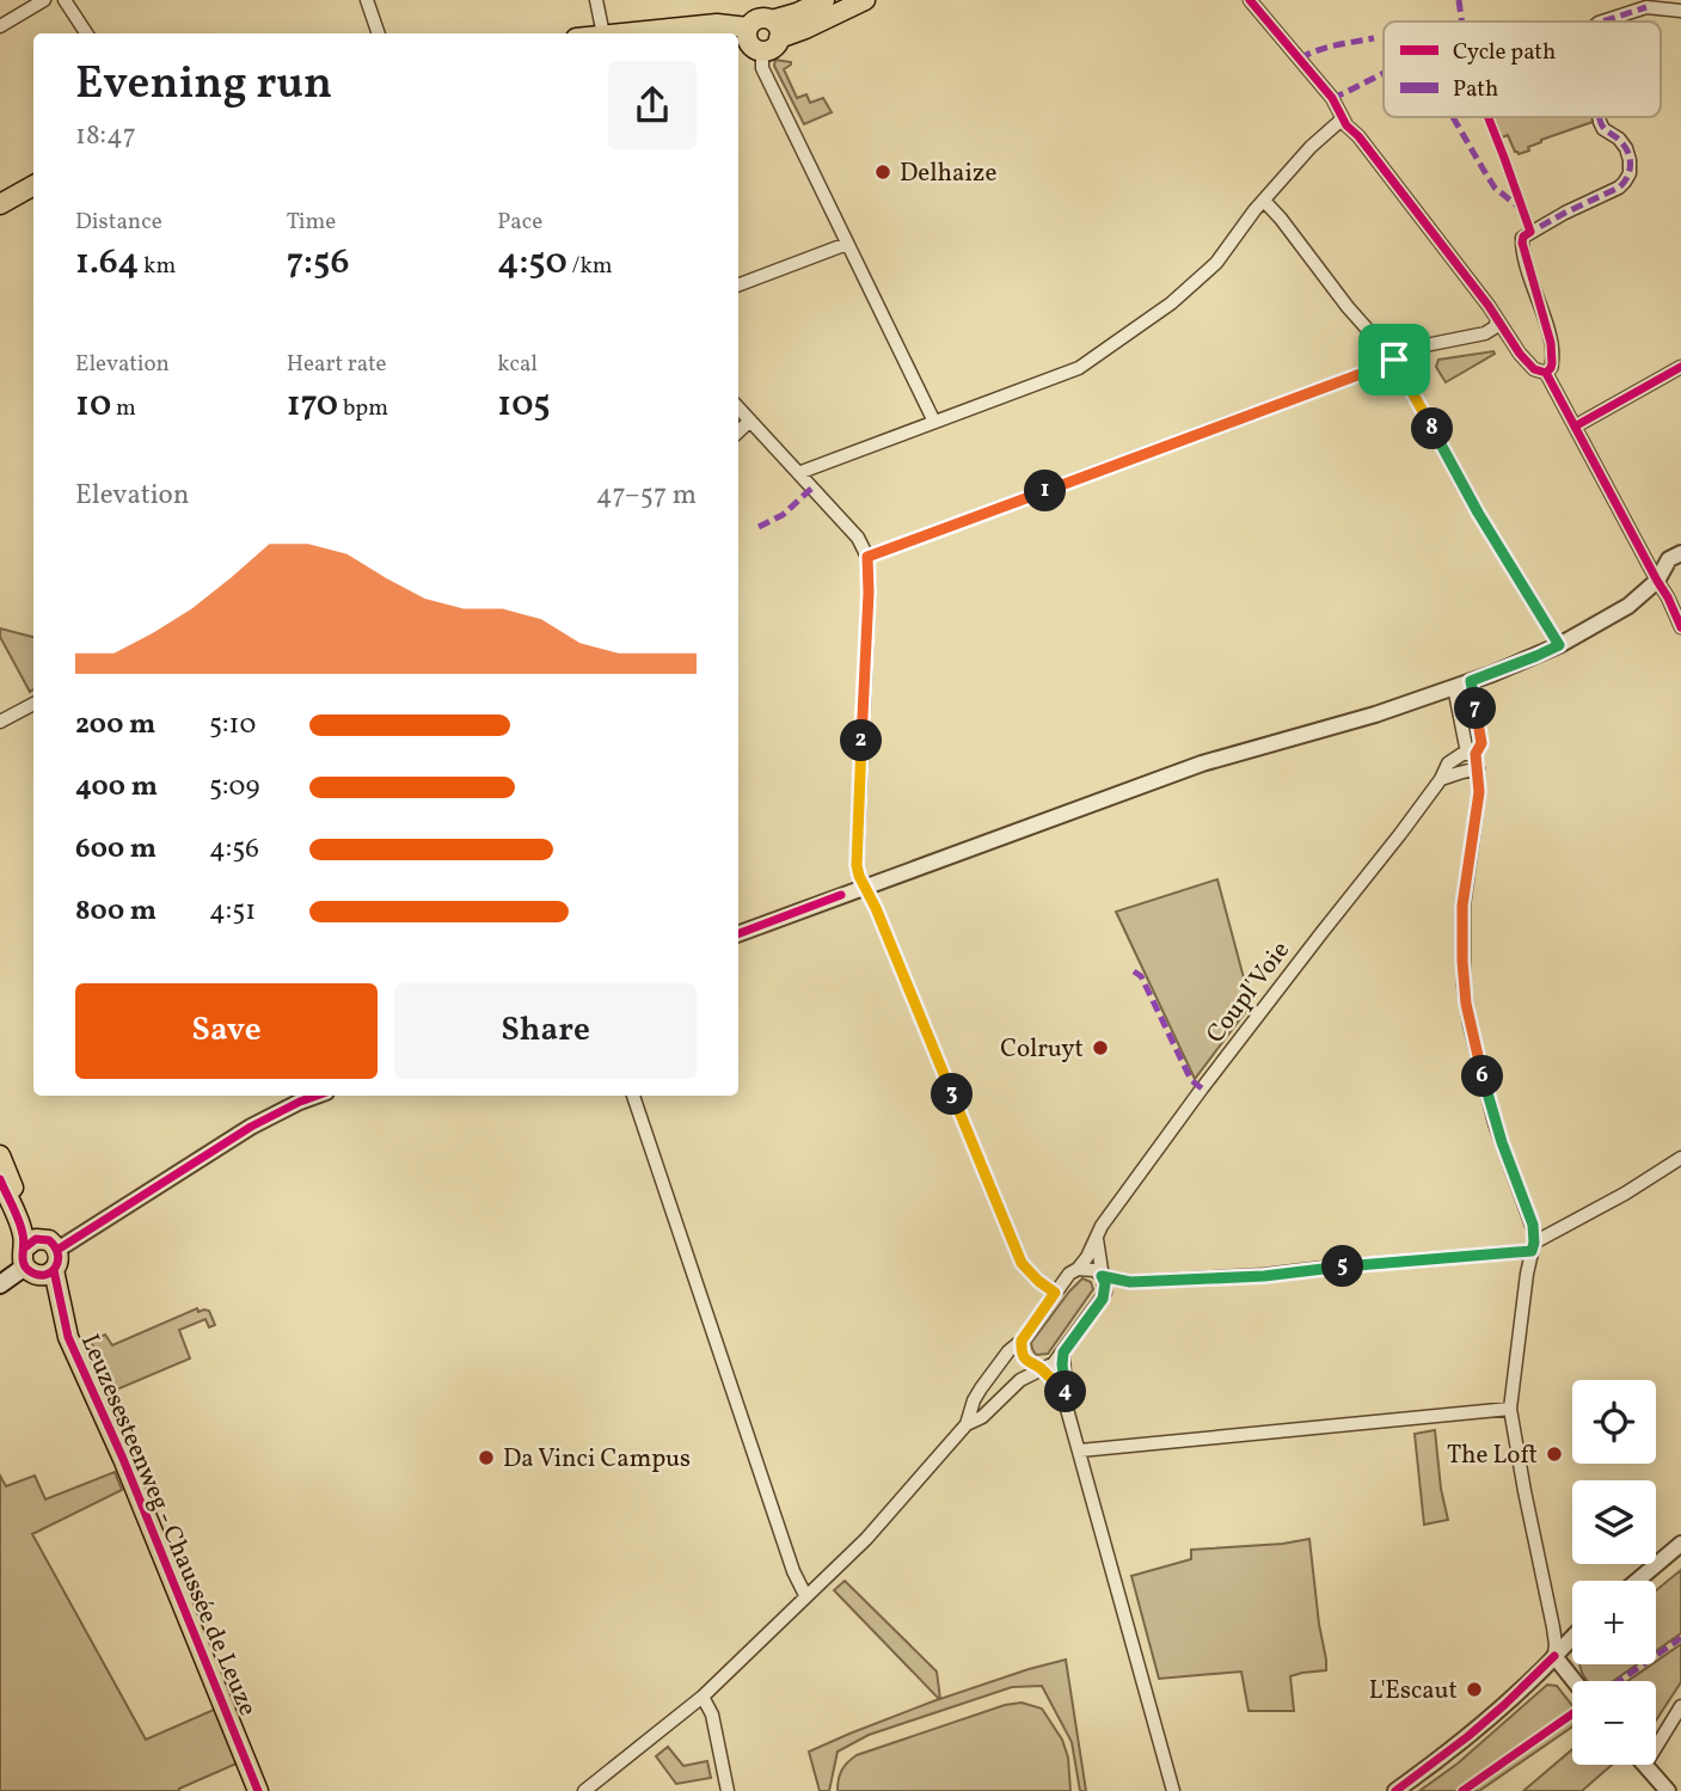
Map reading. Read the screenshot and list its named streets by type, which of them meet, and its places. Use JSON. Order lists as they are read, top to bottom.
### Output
{
  "streets": {
    "main road": ["Leuzesesteenweg - Chaussée de Leuze"],
    "street": ["Coupl'Voie"]
  },
  "places": [
    "Delhaize",
    "Colruyt",
    "The Loft",
    "Da Vinci Campus",
    "L'Escaut"
  ],
  "legend": ["Cycle path", "Path"],
  "page": {
    "heading": ["Evening run", "18:47"],
    "stats": [
      ["Distance", "1.64 km"],
      ["Time", "7:56"],
      ["Pace", "4:50 /km"],
      ["Elevation", "10 m"],
      ["Heart rate", "170 bpm"],
      ["kcal", "105"]
    ],
    "pins": [
      "8",
      "1",
      "7",
      "2",
      "6",
      "3",
      "5",
      "4"
    ],
    "chart": ["Elevation", "47–57 m"],
    "list": [
      {
        "name": "200 m",
        "note": "5:10"
      },
      {
        "name": "400 m",
        "note": "5:09"
      },
      {
        "name": "600 m",
        "note": "4:56"
      },
      {
        "name": "800 m",
        "note": "4:51"
      }
    ],
    "buttons": ["Save", "Share"],
    "map_buttons": ["+", "−"]
  }
}
